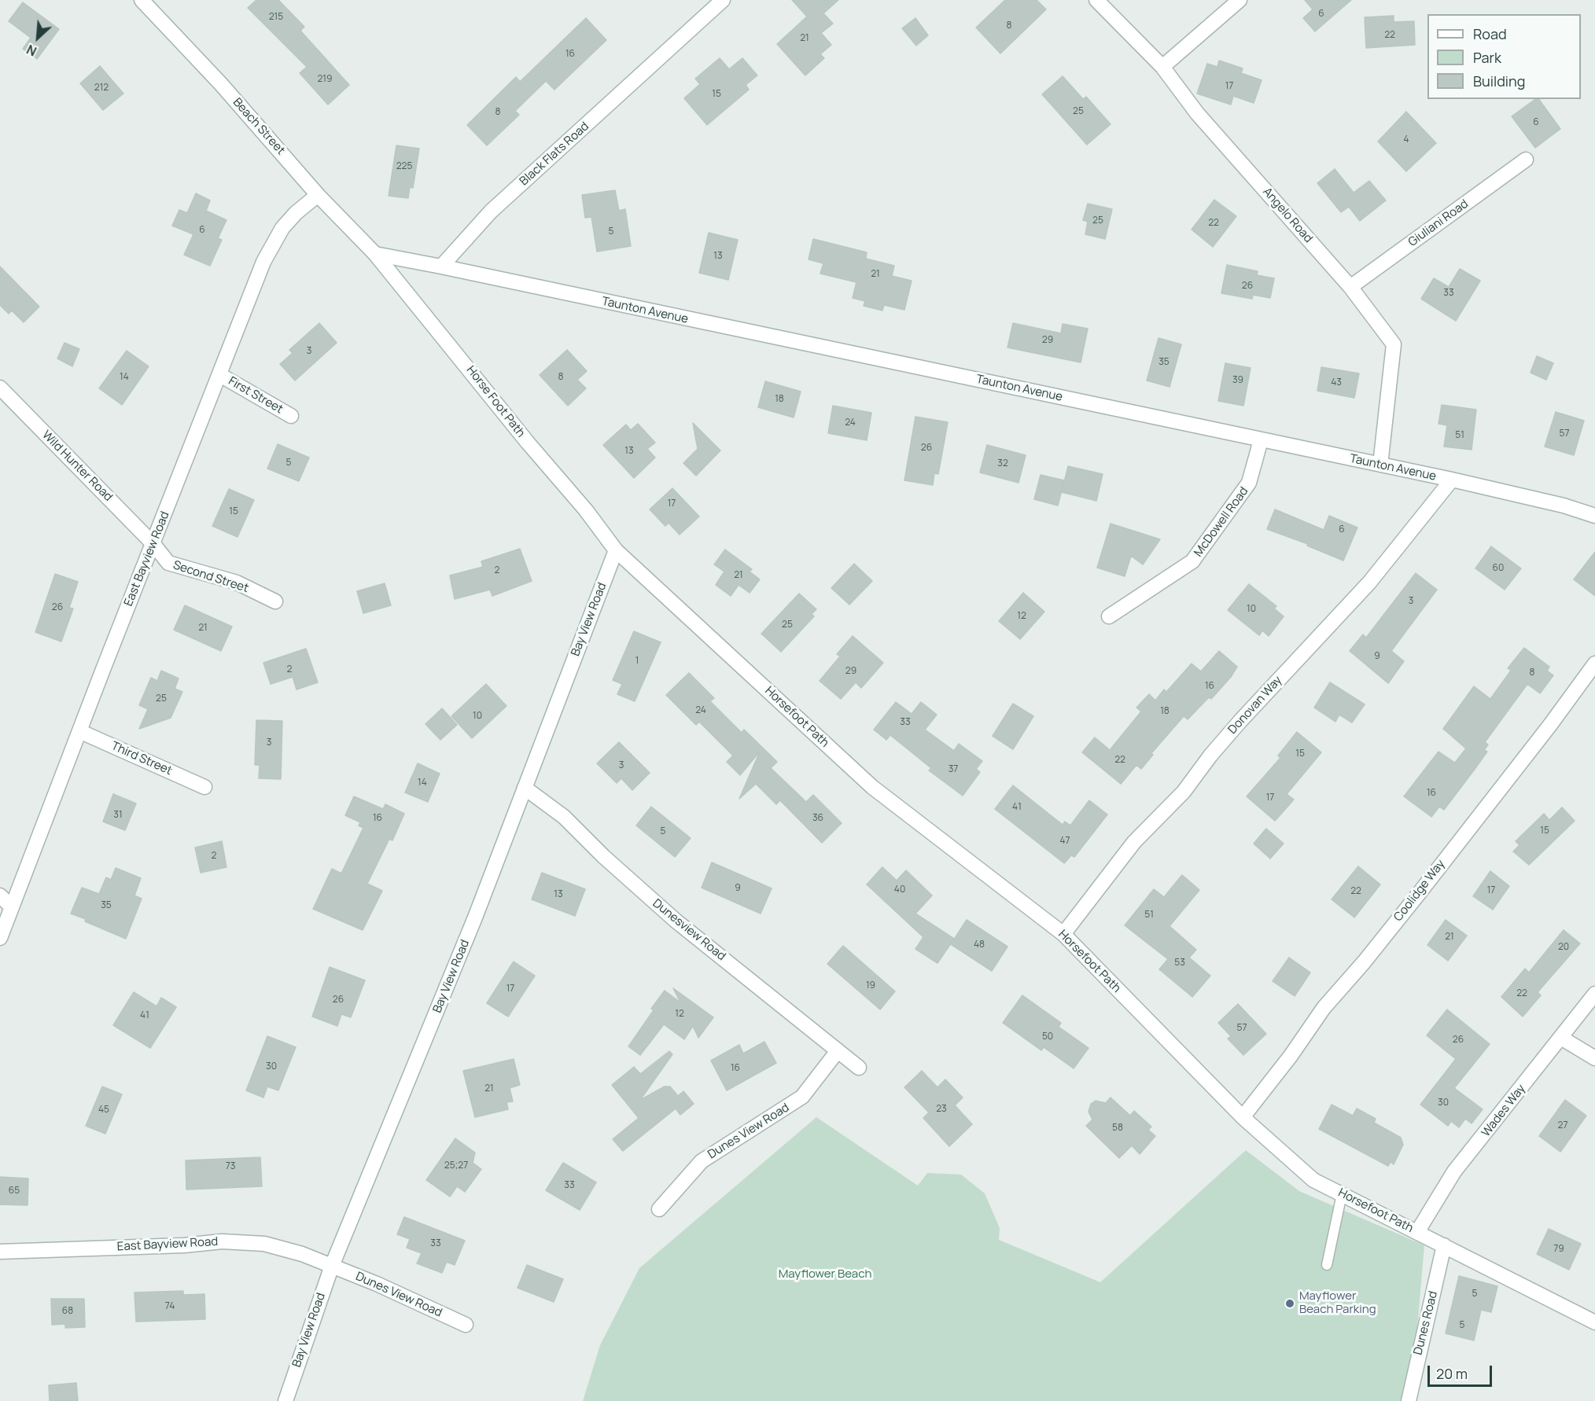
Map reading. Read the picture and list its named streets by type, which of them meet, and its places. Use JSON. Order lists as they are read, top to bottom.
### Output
{
  "streets": {
    "street": [
      "Beach Street",
      "Black Flats Road",
      "Angelo Road",
      "Giuliani Road",
      "Taunton Avenue",
      "First Street",
      "Horse Foot Path",
      "Wild Hunter Road",
      "McDowell Road",
      "East Bayview Road",
      "Second Street",
      "Bay View Road",
      "Donovan Way",
      "Horsefoot Path",
      "Third Street",
      "Coolidge Way",
      "Dunesview Road",
      "Wades Way",
      "Dunes View Road",
      "Dunes Road"
    ]
  },
  "crossings": [
    ["Beach Street", "Horse Foot Path"],
    ["Beach Street", "East Bayview Road"],
    ["Black Flats Road", "Taunton Avenue"],
    ["Angelo Road", "Giuliani Road"],
    ["Angelo Road", "Taunton Avenue"],
    ["Taunton Avenue", "McDowell Road"],
    ["Taunton Avenue", "Donovan Way"],
    ["First Street", "East Bayview Road"],
    ["Horse Foot Path", "Bay View Road"],
    ["Horse Foot Path", "Horsefoot Path"],
    ["Wild Hunter Road", "East Bayview Road"],
    ["Wild Hunter Road", "Second Street"],
    ["East Bayview Road", "Second Street"],
    ["East Bayview Road", "Bay View Road"],
    ["East Bayview Road", "Third Street"],
    ["East Bayview Road", "Dunes View Road"],
    ["Bay View Road", "Horsefoot Path"],
    ["Bay View Road", "Dunesview Road"],
    ["Bay View Road", "Dunes View Road"],
    ["Donovan Way", "Horsefoot Path"],
    ["Horsefoot Path", "Coolidge Way"],
    ["Horsefoot Path", "Wades Way"],
    ["Horsefoot Path", "Dunes Road"],
    ["Dunesview Road", "Dunes View Road"]
  ],
  "parks": ["Mayflower Beach"],
  "places": ["Mayflower Beach Parking"],
  "house_numbers": [
    "6",
    "215",
    "8",
    "22",
    "21",
    "16",
    "219",
    "17",
    "212",
    "15",
    "25",
    "8",
    "6",
    "4",
    "225",
    "25",
    "22",
    "6",
    "5",
    "13",
    "21",
    "26",
    "33",
    "29",
    "3",
    "35",
    "14",
    "8",
    "39",
    "43",
    "18",
    "24",
    "57",
    "51",
    "26",
    "13",
    "5",
    "32",
    "17",
    "15",
    "6",
    "60",
    "2",
    "21",
    "3",
    "26",
    "10",
    "12",
    "25",
    "21",
    "9",
    "1",
    "2",
    "29",
    "8",
    "16",
    "25",
    "24",
    "18",
    "10",
    "33",
    "3",
    "15",
    "22",
    "3",
    "37",
    "14",
    "16",
    "17",
    "41",
    "31",
    "16",
    "36",
    "15",
    "5",
    "47",
    "2",
    "9",
    "40",
    "17",
    "22",
    "13",
    "35",
    "51",
    "21",
    "48",
    "20",
    "53",
    "19",
    "17",
    "22",
    "26",
    "12",
    "41",
    "57",
    "50",
    "26",
    "30",
    "16",
    "21",
    "30",
    "23",
    "45",
    "27",
    "58",
    "25;27",
    "73",
    "33",
    "65",
    "33",
    "79",
    "5",
    "74",
    "68",
    "5"
  ],
  "legend": ["Road", "Park", "Building"],
  "scale_bar": "20 m",
  "north": "bottom left"
}
